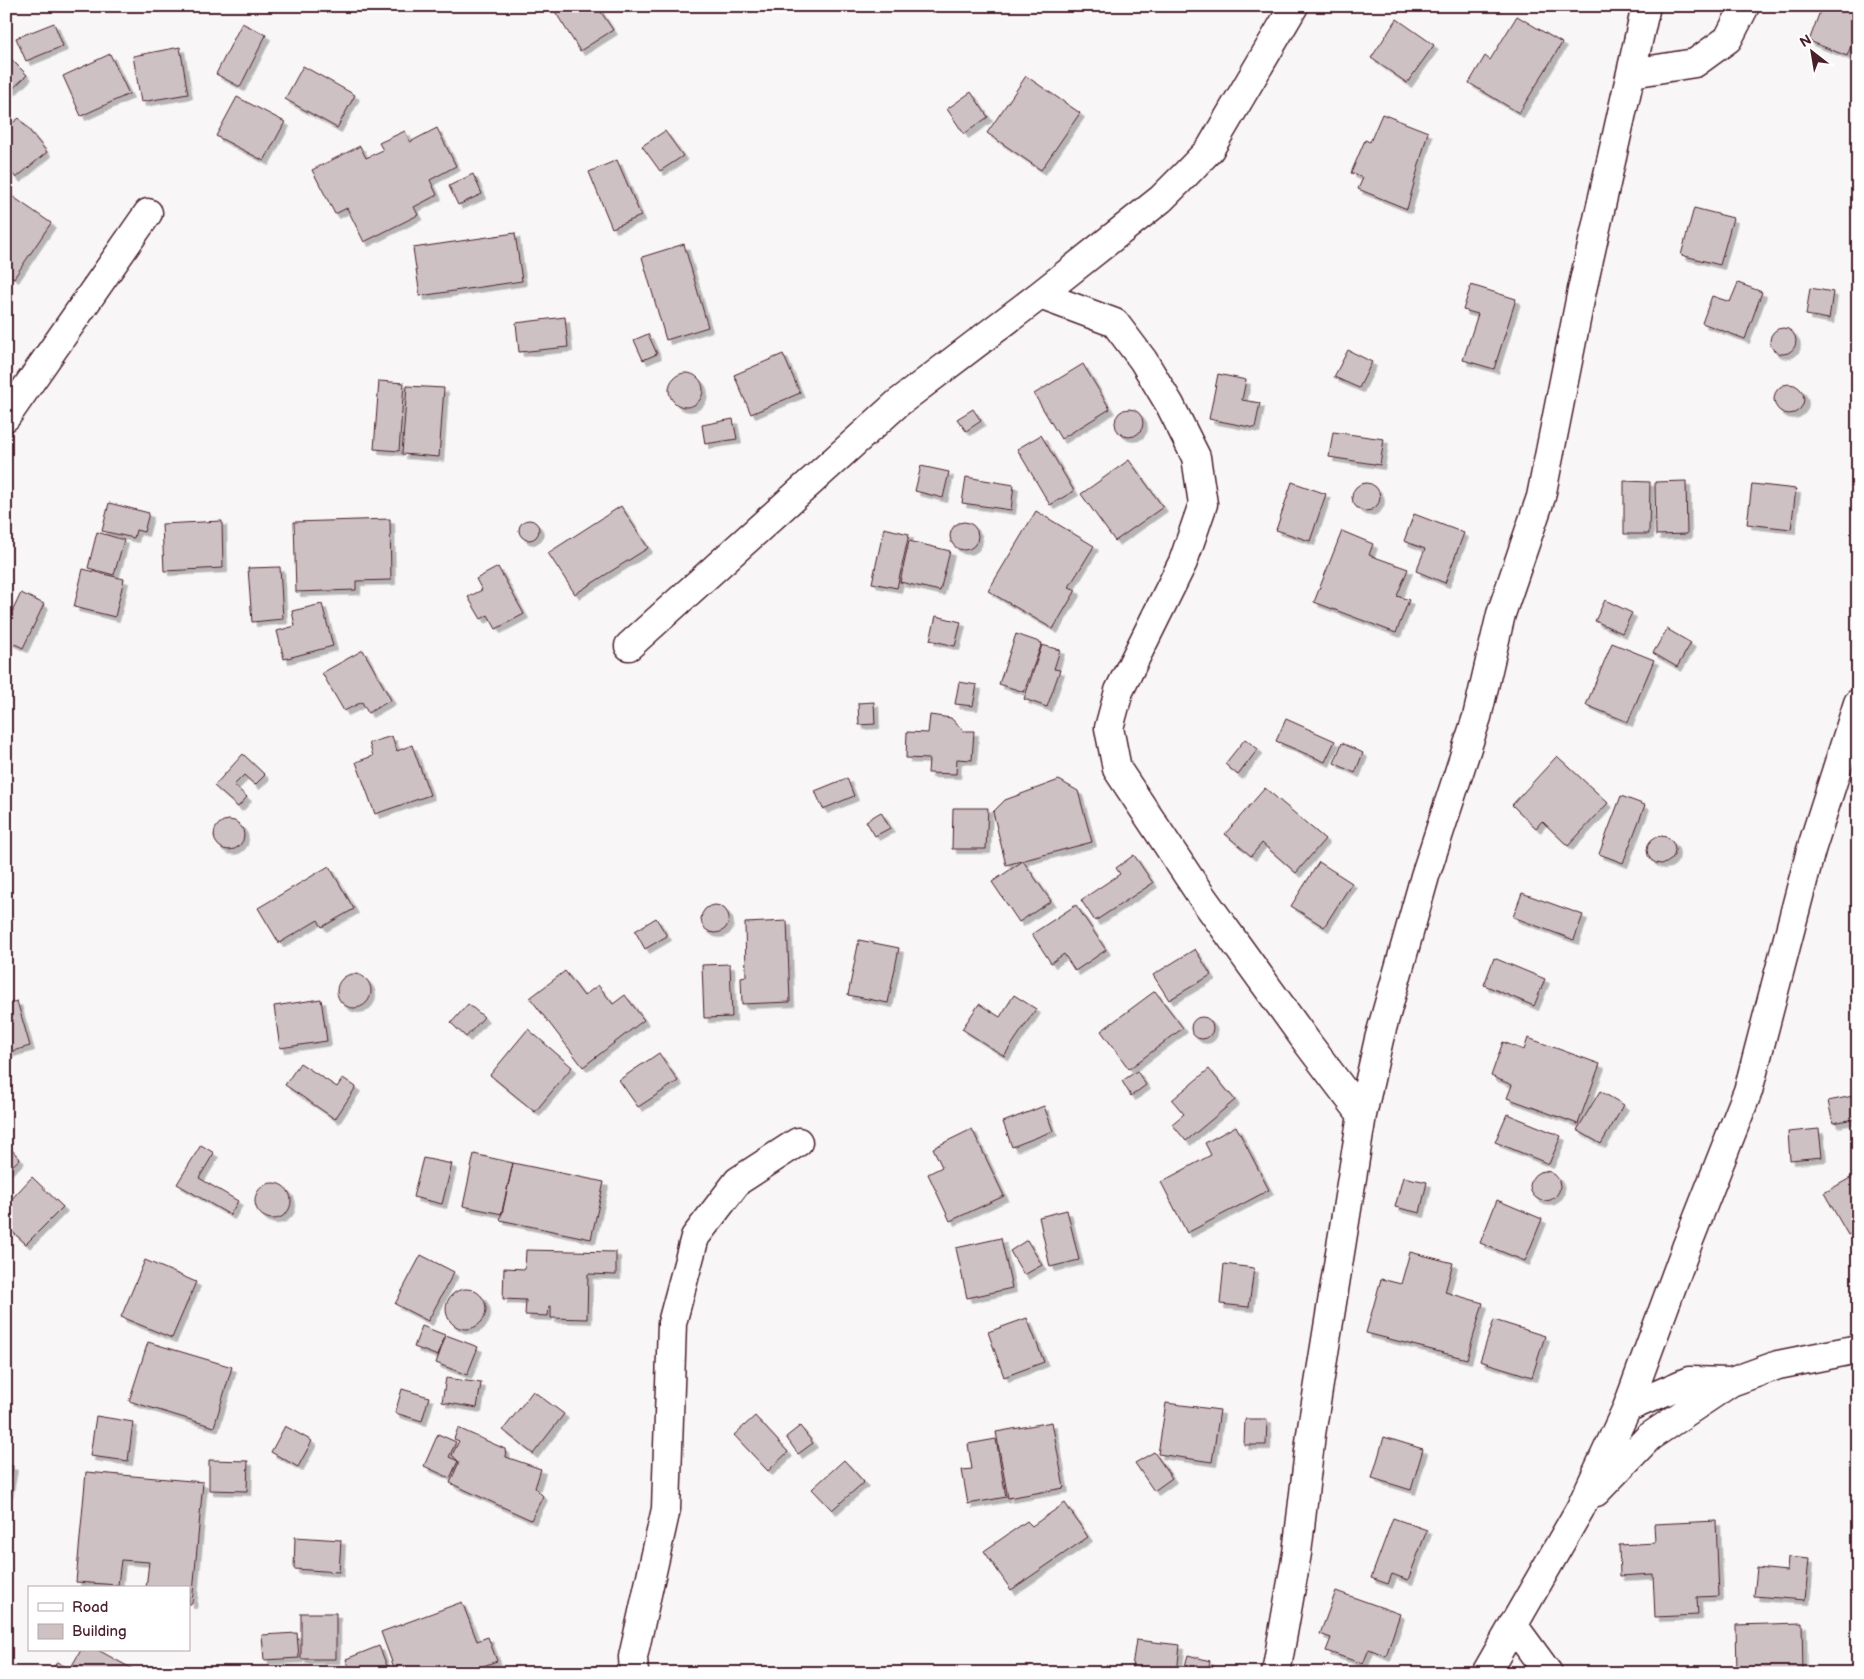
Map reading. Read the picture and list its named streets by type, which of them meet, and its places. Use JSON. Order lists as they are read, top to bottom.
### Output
{
  "legend": ["Road", "Building"],
  "north": "top left"
}
